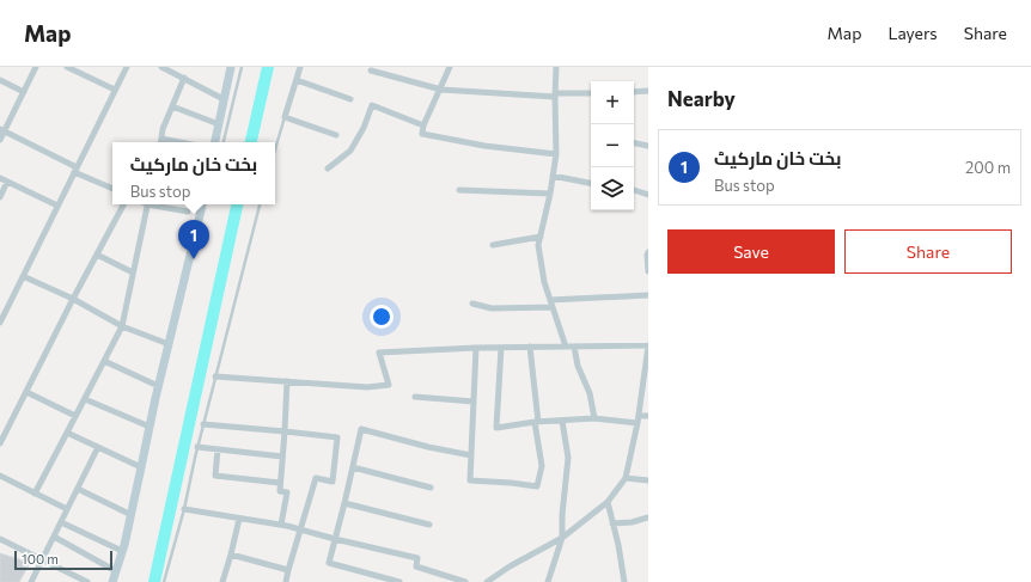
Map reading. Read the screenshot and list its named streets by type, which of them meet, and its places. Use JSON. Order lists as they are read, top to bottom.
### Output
{
  "scale_bar": "100 m",
  "page": {
    "header": "Map",
    "nav": ["Map", "Layers", "Share"],
    "heading": "Nearby",
    "map_buttons": ["+", "−"],
    "list": [
      {
        "mark": "1",
        "name": "بخت خان مارکیٹ",
        "note": "Bus stop",
        "value": "200 m"
      }
    ],
    "popup": ["بخت خان مارکیٹ", "Bus stop"],
    "buttons": ["Save", "Share"],
    "pins": "1",
    "scale": "100 m"
  }
}
